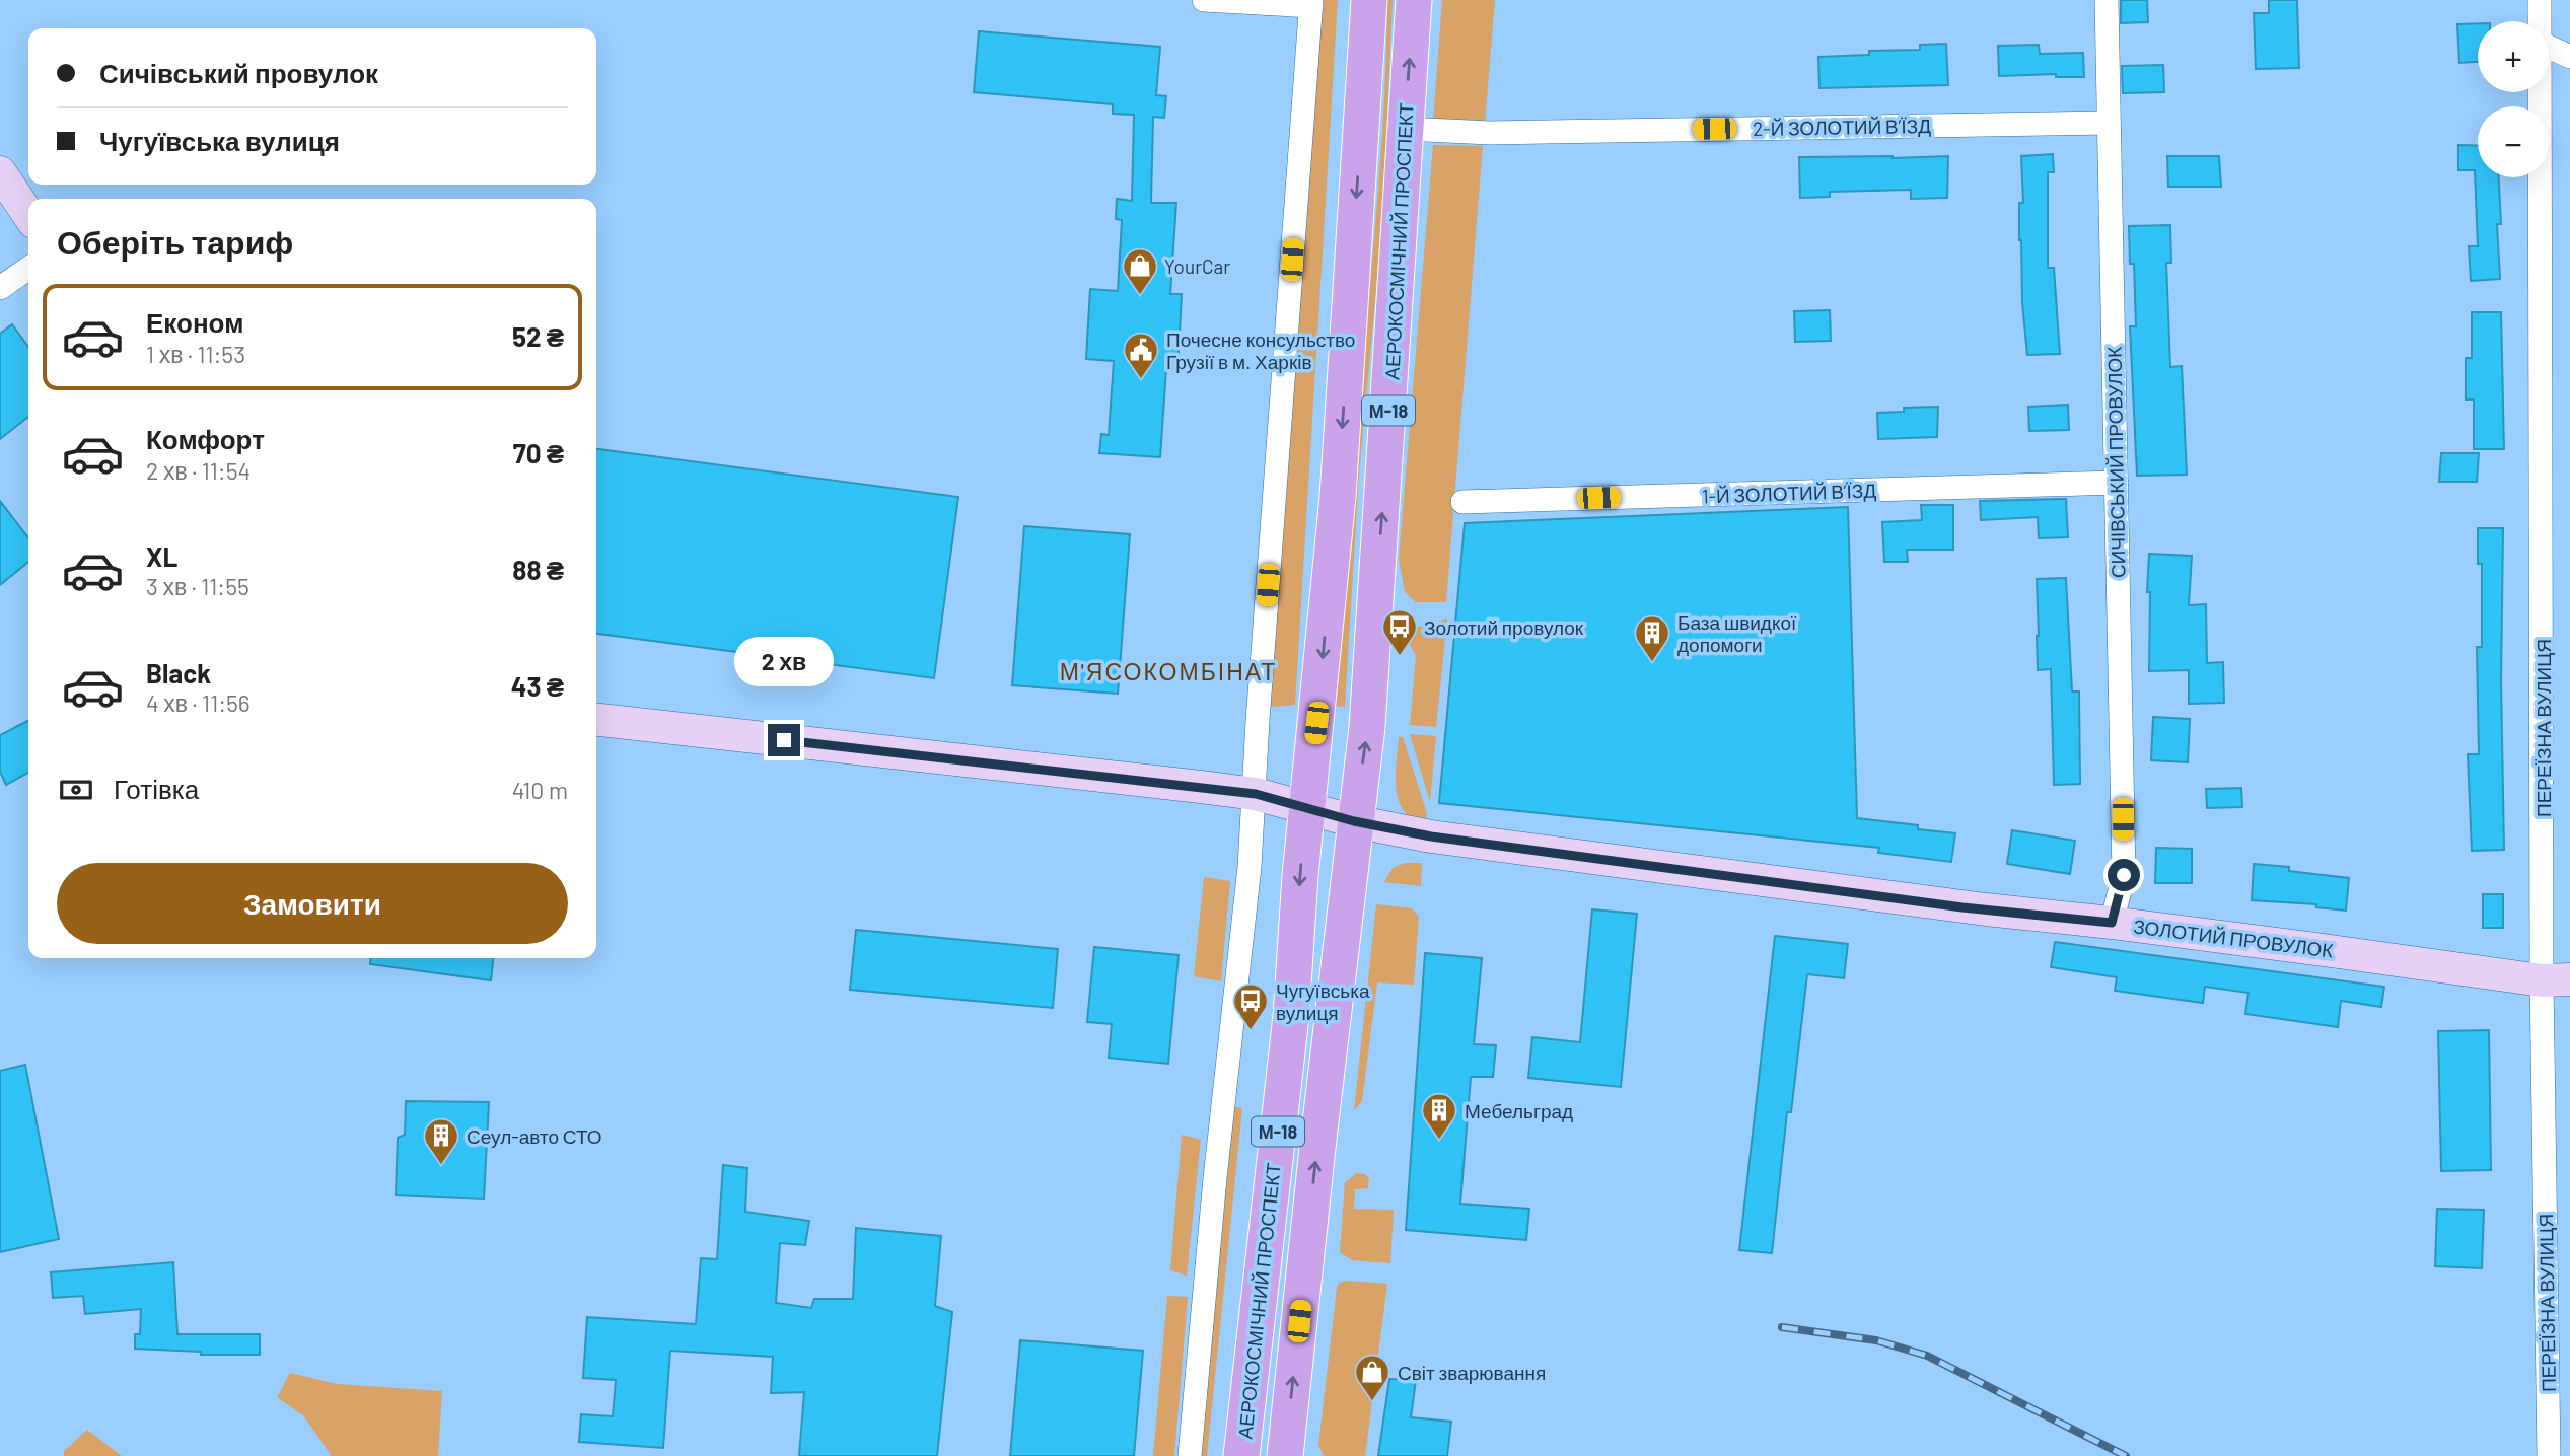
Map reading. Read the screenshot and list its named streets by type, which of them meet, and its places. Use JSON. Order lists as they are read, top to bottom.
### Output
{
  "streets": {
    "main road": ["АЕРОКОСМІЧНИЙ ПРОСПЕКТ", "М-18", "ЗОЛОТИЙ ПРОВУЛОК"],
    "street": [
      "2-Й ЗОЛОТИЙ В’ЇЗД",
      "СИЧІВСЬКИЙ ПРОВУЛОК",
      "1-Й ЗОЛОТИЙ В’ЇЗД",
      "ПЕРЕЇЗНА ВУЛИЦЯ"
    ]
  },
  "crossings": [
    ["2-Й ЗОЛОТИЙ В’ЇЗД", "АЕРОКОСМІЧНИЙ ПРОСПЕКТ"],
    ["2-Й ЗОЛОТИЙ В’ЇЗД", "СИЧІВСЬКИЙ ПРОВУЛОК"],
    ["АЕРОКОСМІЧНИЙ ПРОСПЕКТ", "ЗОЛОТИЙ ПРОВУЛОК"],
    ["СИЧІВСЬКИЙ ПРОВУЛОК", "1-Й ЗОЛОТИЙ В’ЇЗД"],
    ["СИЧІВСЬКИЙ ПРОВУЛОК", "ЗОЛОТИЙ ПРОВУЛОК"],
    ["ПЕРЕЇЗНА ВУЛИЦЯ", "ЗОЛОТИЙ ПРОВУЛОК"]
  ],
  "districts": ["М'ЯСОКОМБІНАТ"],
  "places": {
    "shop": ["YourCar", "Світ зварювання"],
    "public building": ["Почесне консульство Грузії в м. Харків"],
    "bus stop": ["Золотий провулок", "Чугуївська вулиця"],
    "building": ["База швидкої допомоги", "Мебельград", "Сеул-авто СТО"]
  },
  "page": {
    "map_buttons": ["+", "−"],
    "banner": ["Сичівський провулок", "Чугуївська вулиця"],
    "heading": "Оберіть тариф",
    "list": [
      {
        "name": "Економ",
        "note": "1 хв · 11:53",
        "value": "52 ₴"
      },
      {
        "name": "Комфорт",
        "note": "2 хв · 11:54",
        "value": "70 ₴"
      },
      {
        "name": "XL",
        "note": "3 хв · 11:55",
        "value": "88 ₴"
      },
      {
        "name": "Black",
        "note": "4 хв · 11:56",
        "value": "43 ₴"
      }
    ],
    "bubble": "2 хв",
    "pay": ["Готівка", "410 m"],
    "buttons": "Замовити"
  }
}
